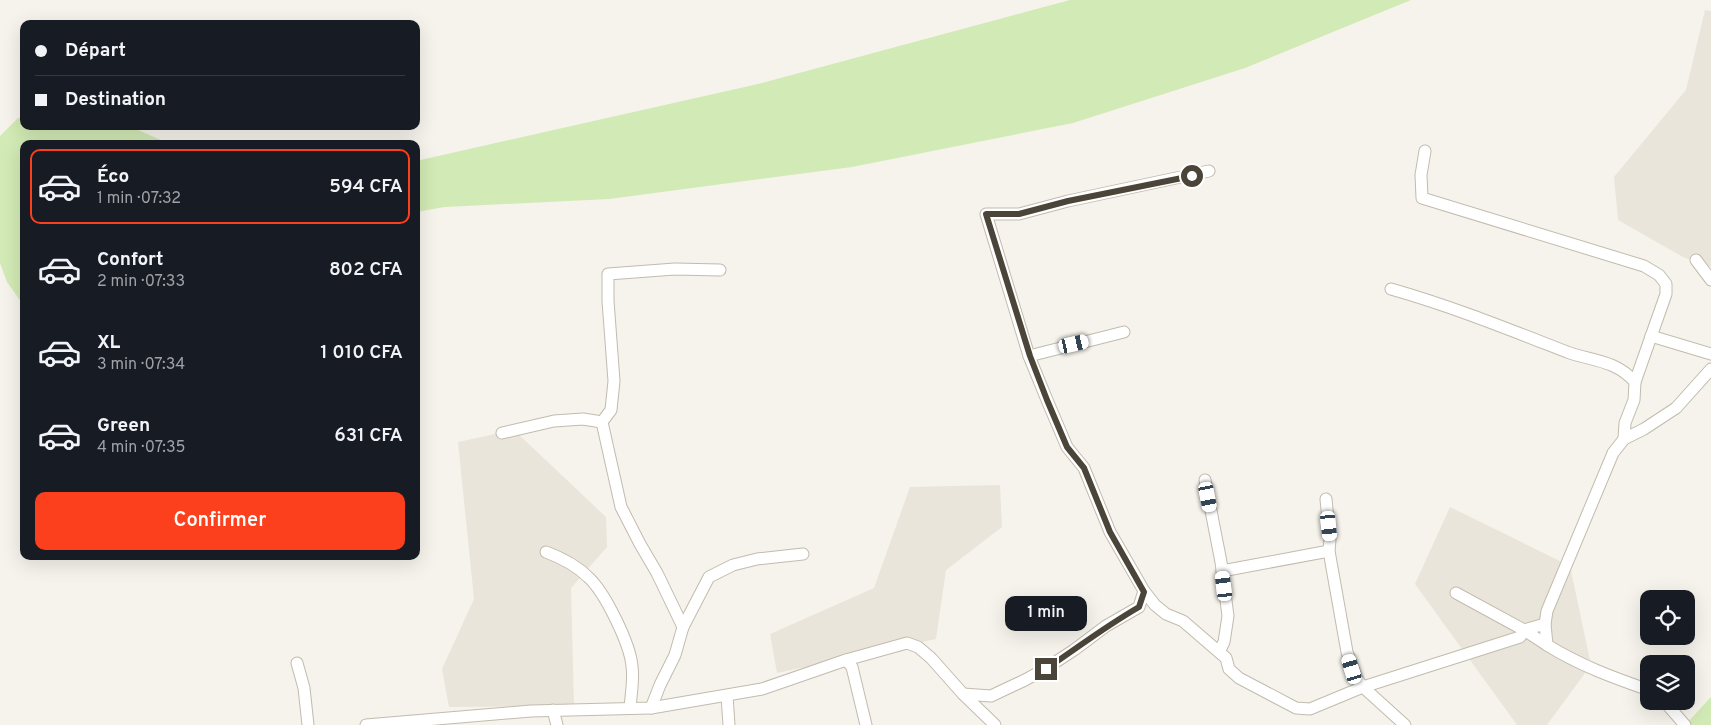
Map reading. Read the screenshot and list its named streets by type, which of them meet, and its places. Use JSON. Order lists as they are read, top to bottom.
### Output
{
  "page": {
    "banner": ["Départ", "Destination"],
    "list": [
      {
        "name": "Éco",
        "note": "1 min · 07:32",
        "value": "594 CFA"
      },
      {
        "name": "Confort",
        "note": "2 min · 07:33",
        "value": "802 CFA"
      },
      {
        "name": "XL",
        "note": "3 min · 07:34",
        "value": "1 010 CFA"
      },
      {
        "name": "Green",
        "note": "4 min · 07:35",
        "value": "631 CFA"
      }
    ],
    "buttons": "Confirmer",
    "bubble": "1 min"
  }
}
